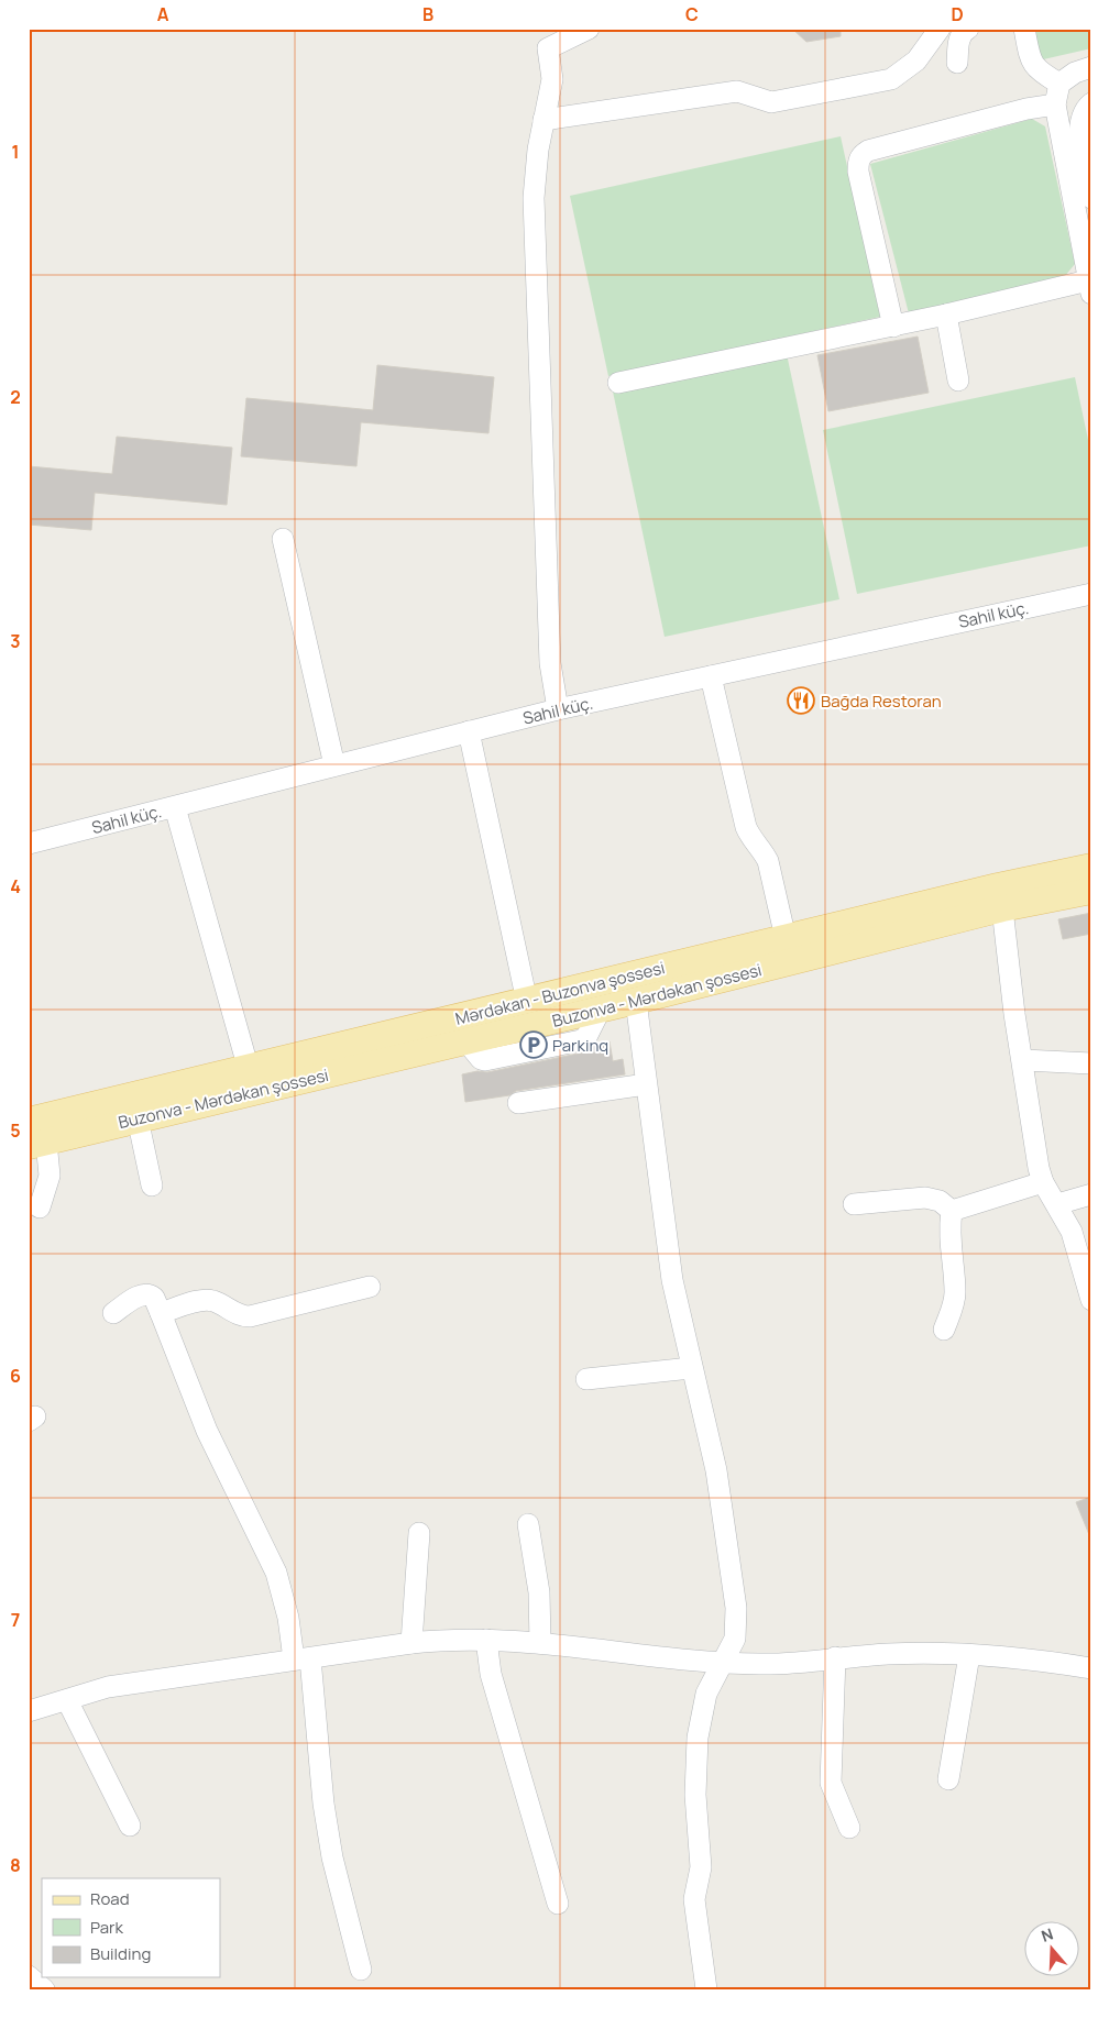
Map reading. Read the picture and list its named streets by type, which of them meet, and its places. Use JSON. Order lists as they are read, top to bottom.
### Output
{
  "streets": {
    "main road": ["Mərdəkan - Buzonva şossesi", "Buzonva - Mərdəkan şossesi"],
    "street": ["Sahil küç."]
  },
  "places": {
    "restaurant": ["Bağda Restoran"],
    "parking": ["Parkinq"]
  },
  "legend": ["Road", "Park", "Building"],
  "north": "top",
  "grid": {
    "columns": [
      "A",
      "B",
      "C",
      "D"
    ],
    "rows": [
      "1",
      "2",
      "3",
      "4",
      "5",
      "6",
      "7",
      "8"
    ]
  }
}
